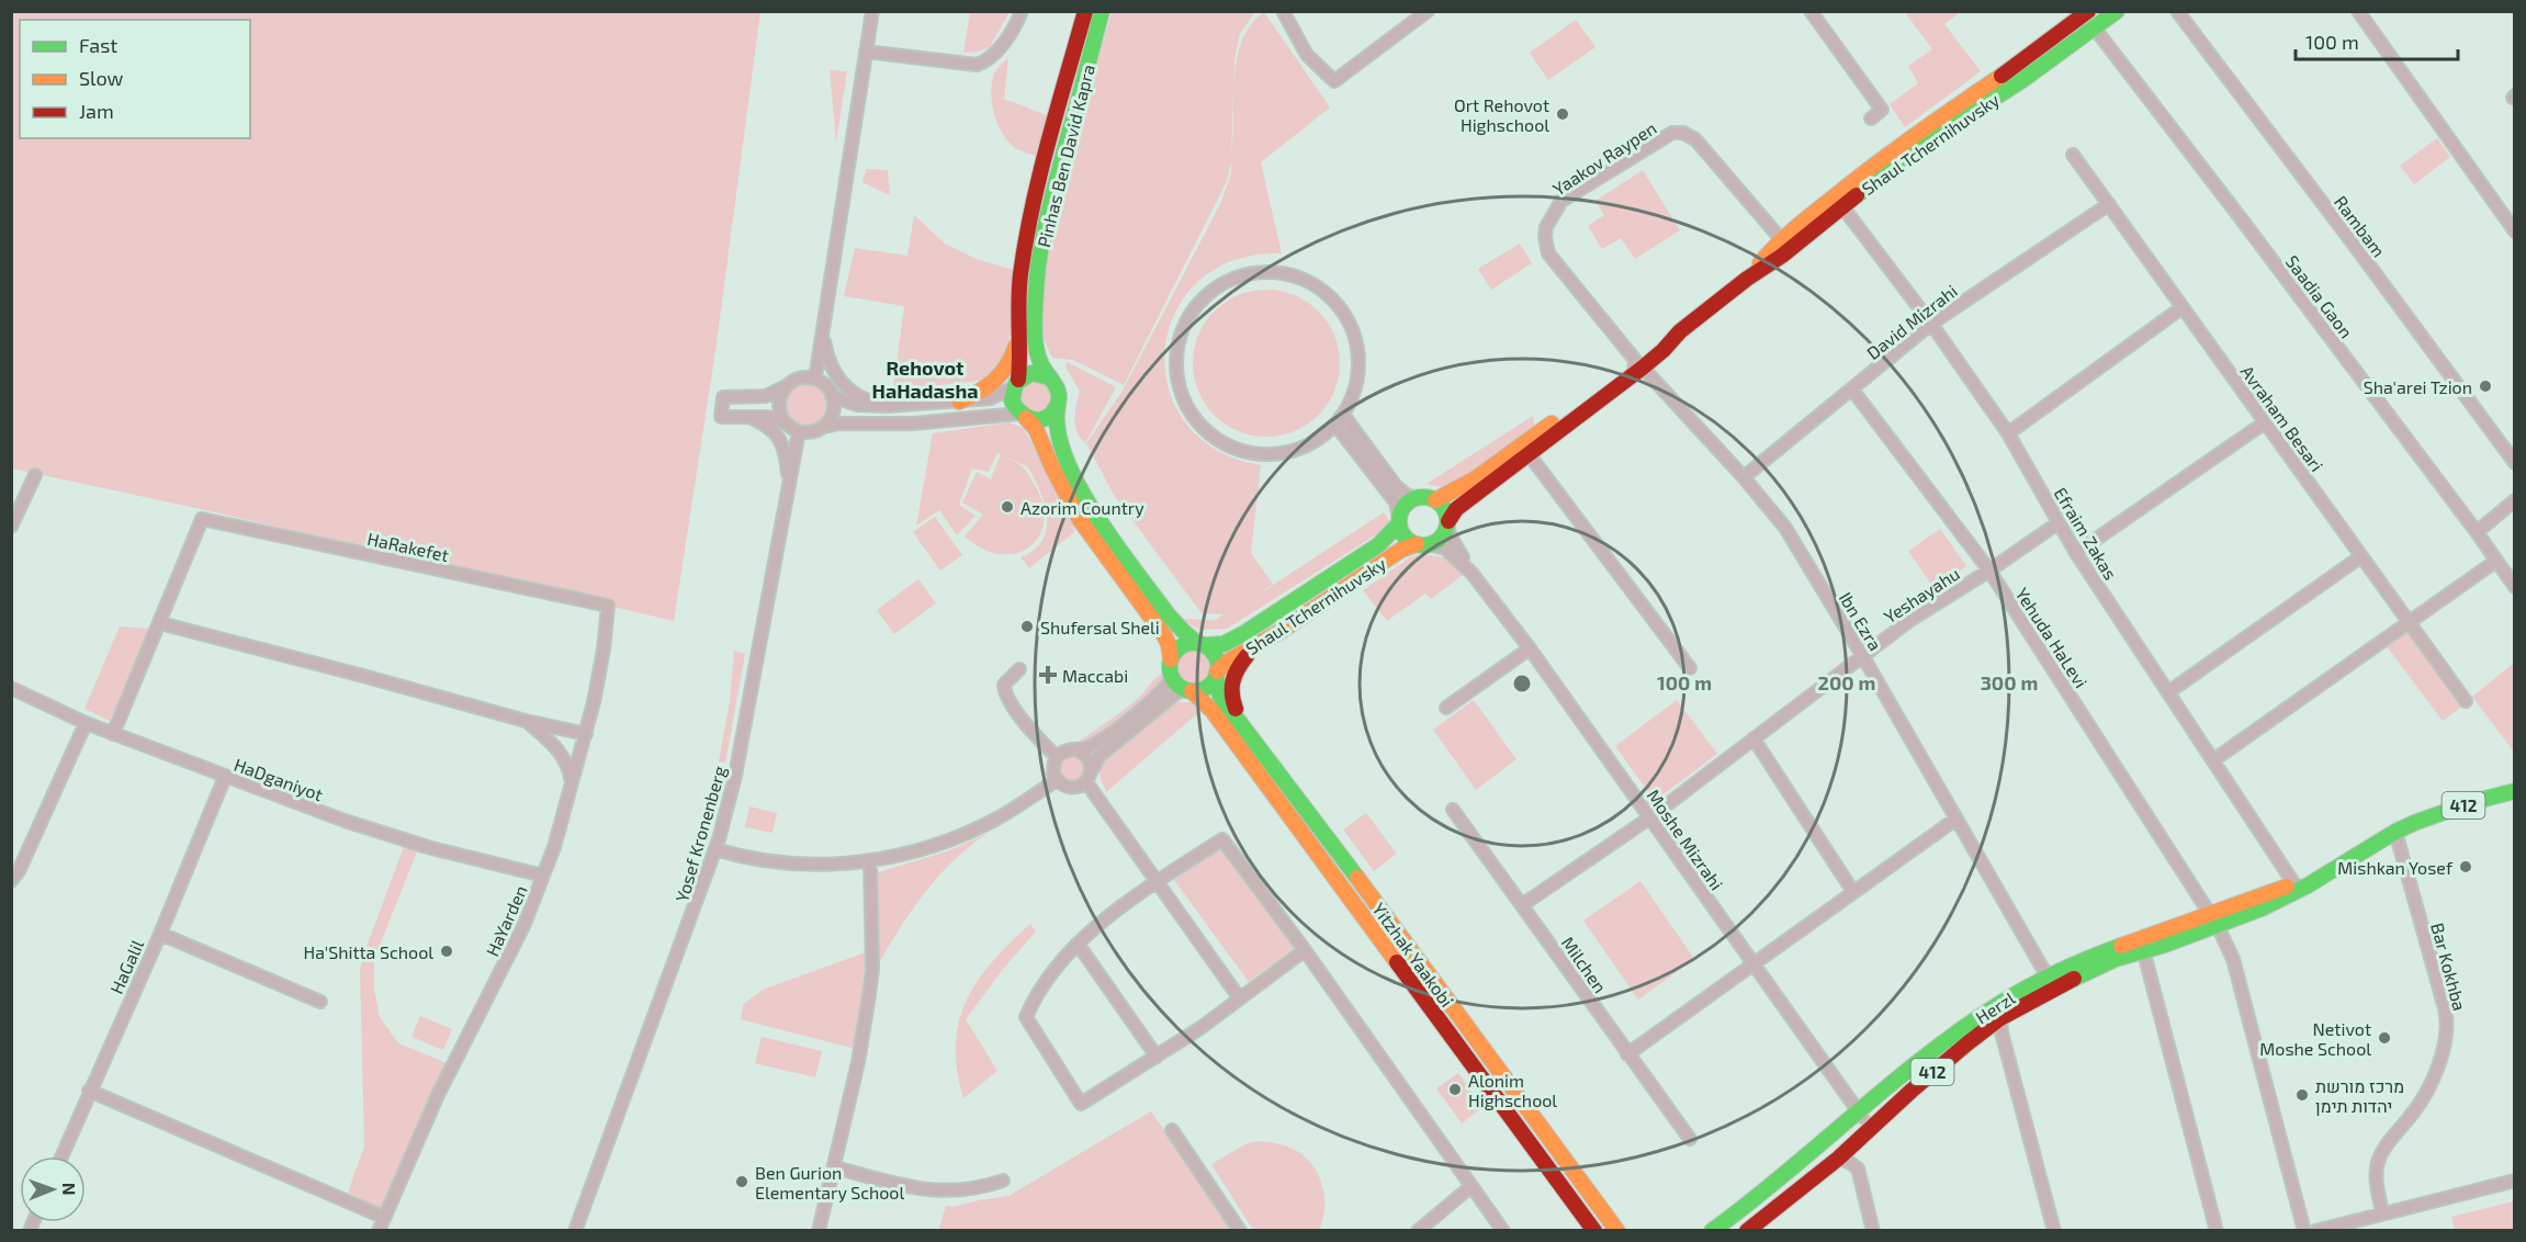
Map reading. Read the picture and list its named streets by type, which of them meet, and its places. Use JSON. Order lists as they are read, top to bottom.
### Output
{
  "streets": {
    "main road": [
      "Shaul Tchernihuvsky",
      "Pinhas Ben David Kapra",
      "412",
      "Yitzhak Yaakobi",
      "Herzl"
    ],
    "street": [
      "Yaakov Raypen",
      "Rambam",
      "Saadia Gaon",
      "David Mizrahi",
      "Avraham Besari",
      "Efraim Zakas",
      "HaRakefet",
      "Yeshayahu",
      "Ibn Ezra",
      "Yehuda HaLevi",
      "HaDganiyot",
      "Yosef Kronenberg",
      "Moshe Mizrahi",
      "HaYarden",
      "Milchen",
      "HaGalil",
      "Bar Kokhba"
    ]
  },
  "crossings": [
    ["Shaul Tchernihuvsky", "Yaakov Raypen"],
    ["Shaul Tchernihuvsky", "Saadia Gaon"],
    ["Shaul Tchernihuvsky", "Efraim Zakas"],
    ["Shaul Tchernihuvsky", "Ibn Ezra"],
    ["Shaul Tchernihuvsky", "Moshe Mizrahi"],
    ["Shaul Tchernihuvsky", "Yitzhak Yaakobi"],
    ["Yaakov Raypen", "Ibn Ezra"],
    ["David Mizrahi", "Avraham Besari"],
    ["David Mizrahi", "Efraim Zakas"],
    ["David Mizrahi", "Ibn Ezra"],
    ["David Mizrahi", "Yehuda HaLevi"],
    ["Efraim Zakas", "Yeshayahu"],
    ["Efraim Zakas", "Herzl"],
    ["HaRakefet", "HaYarden"],
    ["Yeshayahu", "Ibn Ezra"],
    ["Yeshayahu", "Yehuda HaLevi"],
    ["Yeshayahu", "Moshe Mizrahi"],
    ["Yeshayahu", "Milchen"],
    ["Ibn Ezra", "Herzl"],
    ["Yehuda HaLevi", "Herzl"],
    ["HaDganiyot", "HaYarden"],
    ["HaDganiyot", "HaGalil"],
    ["Moshe Mizrahi", "Herzl"],
    ["Bar Kokhba", "Herzl"]
  ],
  "districts": ["Rehovot HaHadasha"],
  "places": {
    "other": [
      "Ort Rehovot Highschool",
      "Sha'arei Tzion",
      "Azorim Country",
      "Shufersal Sheli",
      "Mishkan Yosef",
      "Ha'Shitta School",
      "Netivot Moshe School",
      "Alonim Highschool",
      "מרכז מורשת יהדות תימן",
      "Ben Gurion Elementary School"
    ],
    "health": ["Maccabi"]
  },
  "legend": ["Fast", "Slow", "Jam"],
  "scale_bar": "100 m",
  "north": "right",
  "rings": ["100 m", "200 m", "300 m"]
}
